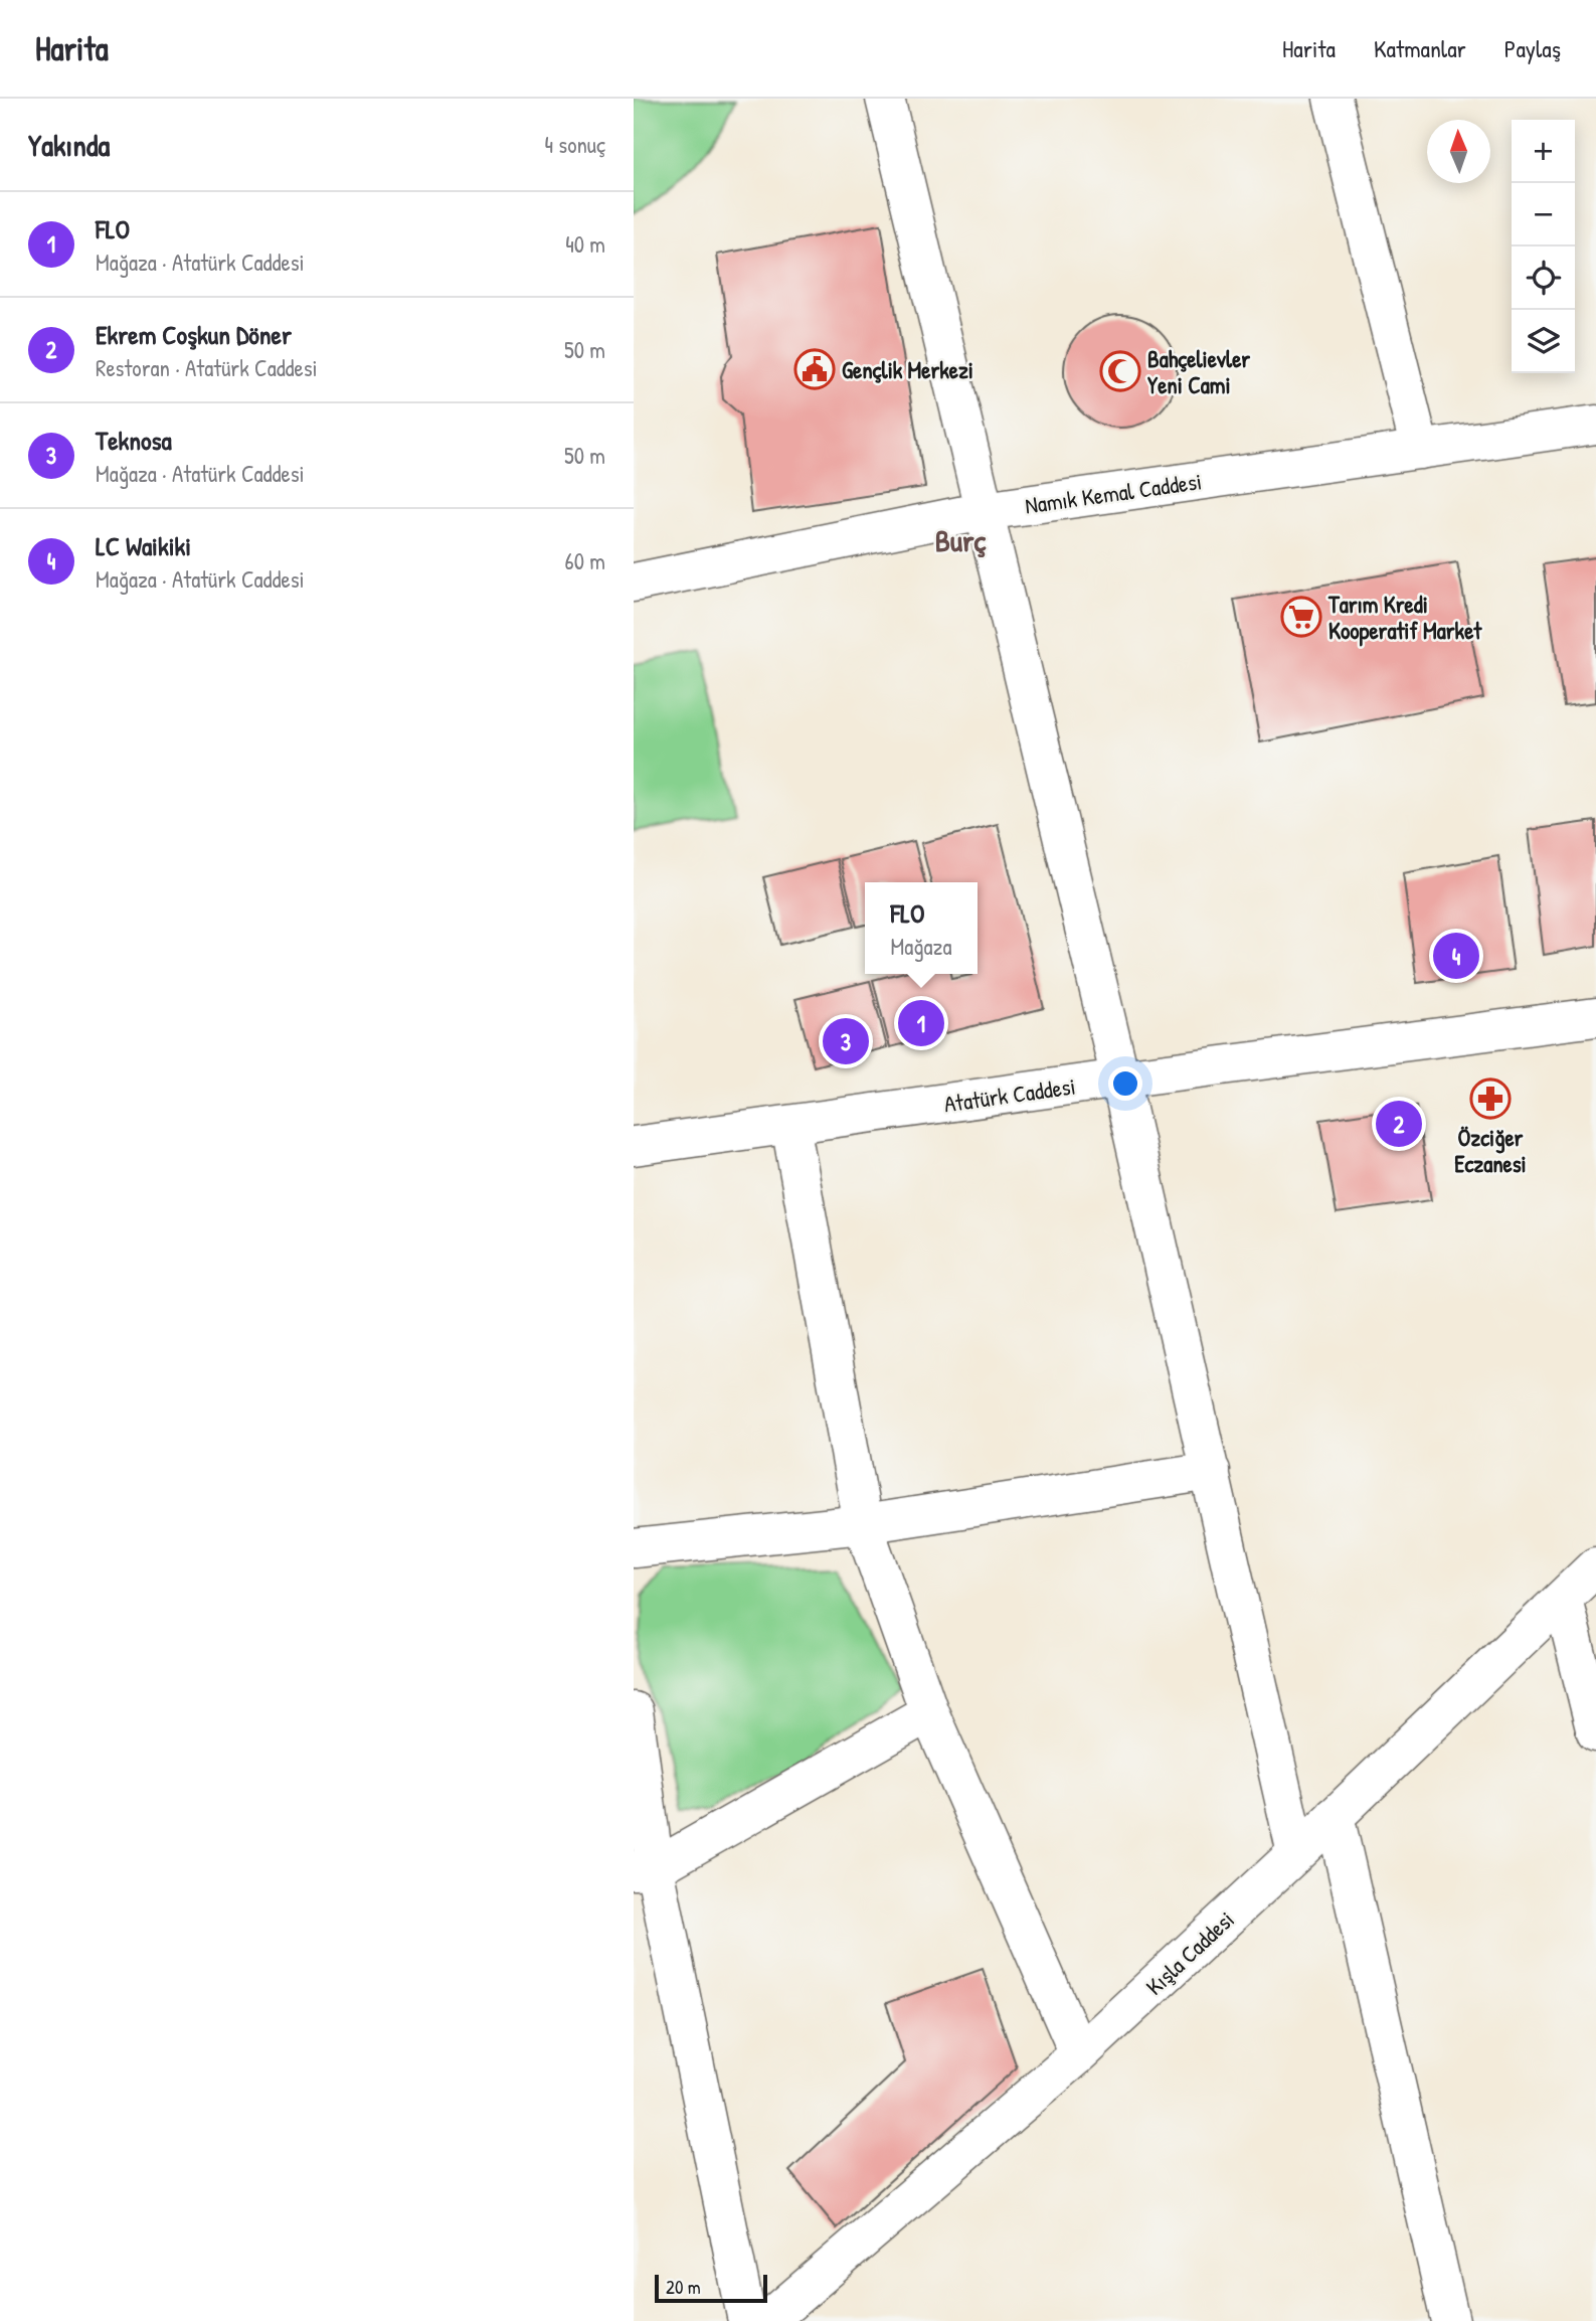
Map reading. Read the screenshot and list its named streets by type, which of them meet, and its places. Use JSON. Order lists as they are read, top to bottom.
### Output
{
  "streets": {
    "street": ["Namık Kemal Caddesi", "Atatürk Caddesi", "Kışla Caddesi"]
  },
  "districts": ["Burç"],
  "places": {
    "public building": ["Gençlik Merkezi"],
    "mosque": ["Bahçelievler Yeni Cami"],
    "supermarket": ["Tarım Kredi Kooperatif Market"],
    "pharmacy": ["Özciğer Eczanesi"]
  },
  "scale_bar": "20 m",
  "north": "top",
  "page": {
    "header": "Harita",
    "nav": ["Harita", "Katmanlar", "Paylaş"],
    "heading": ["Yakında", "4 sonuç"],
    "map_buttons": ["+", "−"],
    "list": [
      {
        "mark": "1",
        "name": "FLO",
        "note": "Mağaza · Atatürk Caddesi",
        "value": "40 m"
      },
      {
        "mark": "2",
        "name": "Ekrem Coşkun Döner",
        "note": "Restoran · Atatürk Caddesi",
        "value": "50 m"
      },
      {
        "mark": "3",
        "name": "Teknosa",
        "note": "Mağaza · Atatürk Caddesi",
        "value": "50 m"
      },
      {
        "mark": "4",
        "name": "LC Waikiki",
        "note": "Mağaza · Atatürk Caddesi",
        "value": "60 m"
      }
    ],
    "popup": ["FLO", "Mağaza"],
    "pins": [
      "4",
      "1",
      "3",
      "2"
    ],
    "scale": "20 m"
  }
}
